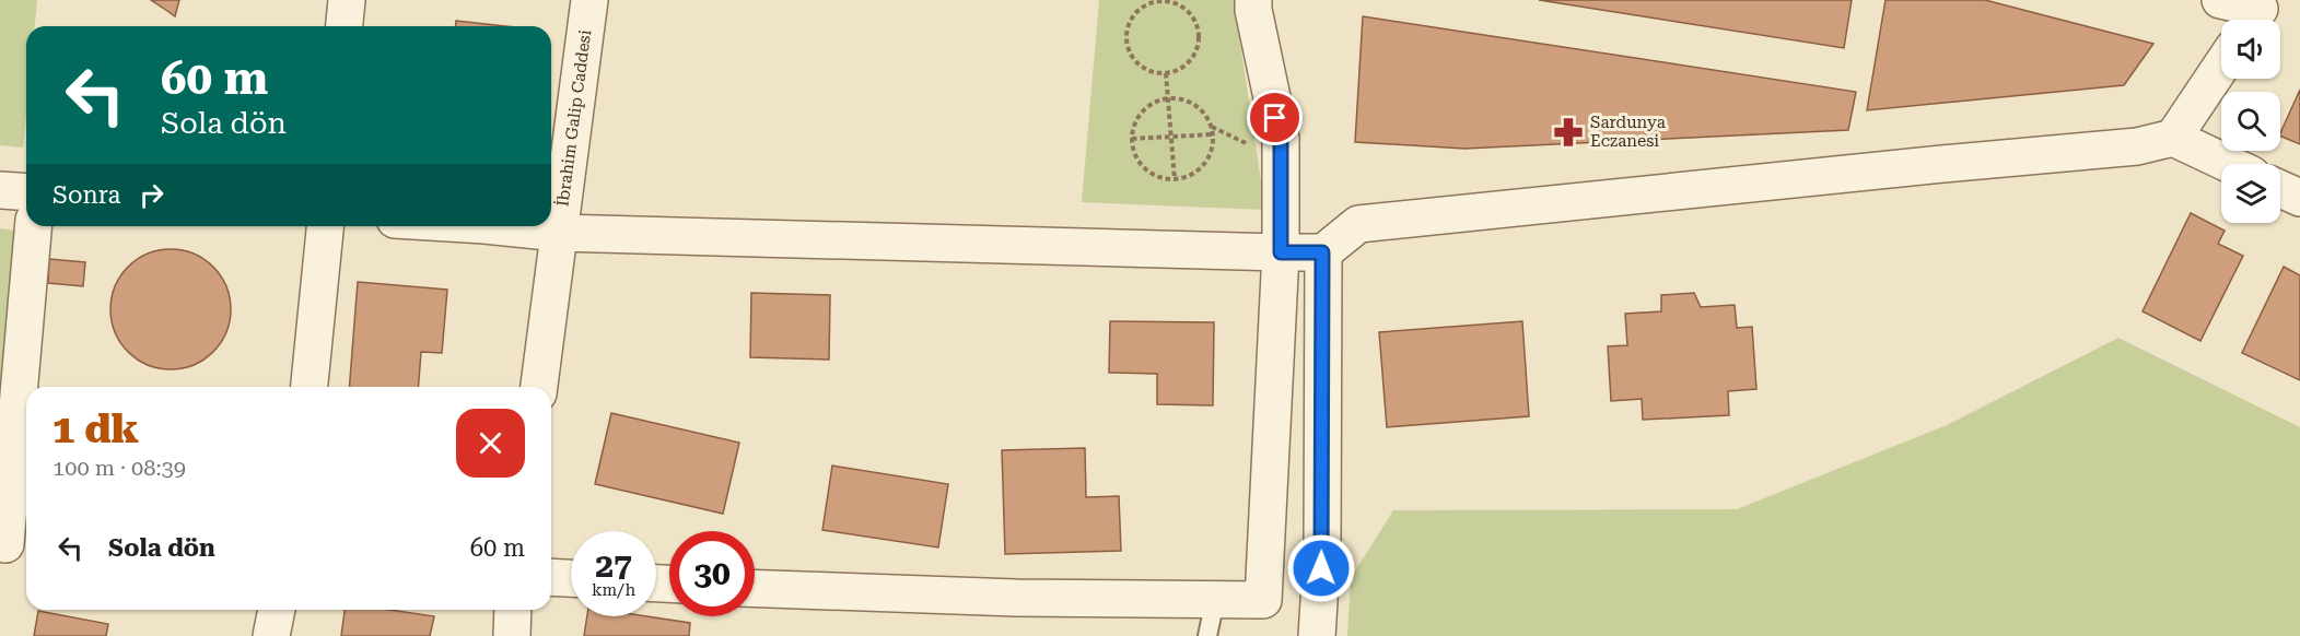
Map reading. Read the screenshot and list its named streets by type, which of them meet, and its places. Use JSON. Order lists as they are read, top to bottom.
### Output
{
  "streets": {
    "street": ["İbrahim Galip Caddesi"]
  },
  "places": {
    "pharmacy": ["Sardunya Eczanesi"]
  },
  "page": {
    "turn": ["60 m", "Sola dön"],
    "then": "Sonra",
    "heading": ["1 dk", "100 m · 08:39"],
    "list": [
      {
        "name": "Sola dön",
        "value": "60 m"
      }
    ],
    "speed": "27 km/h",
    "limit": "30"
  }
}
